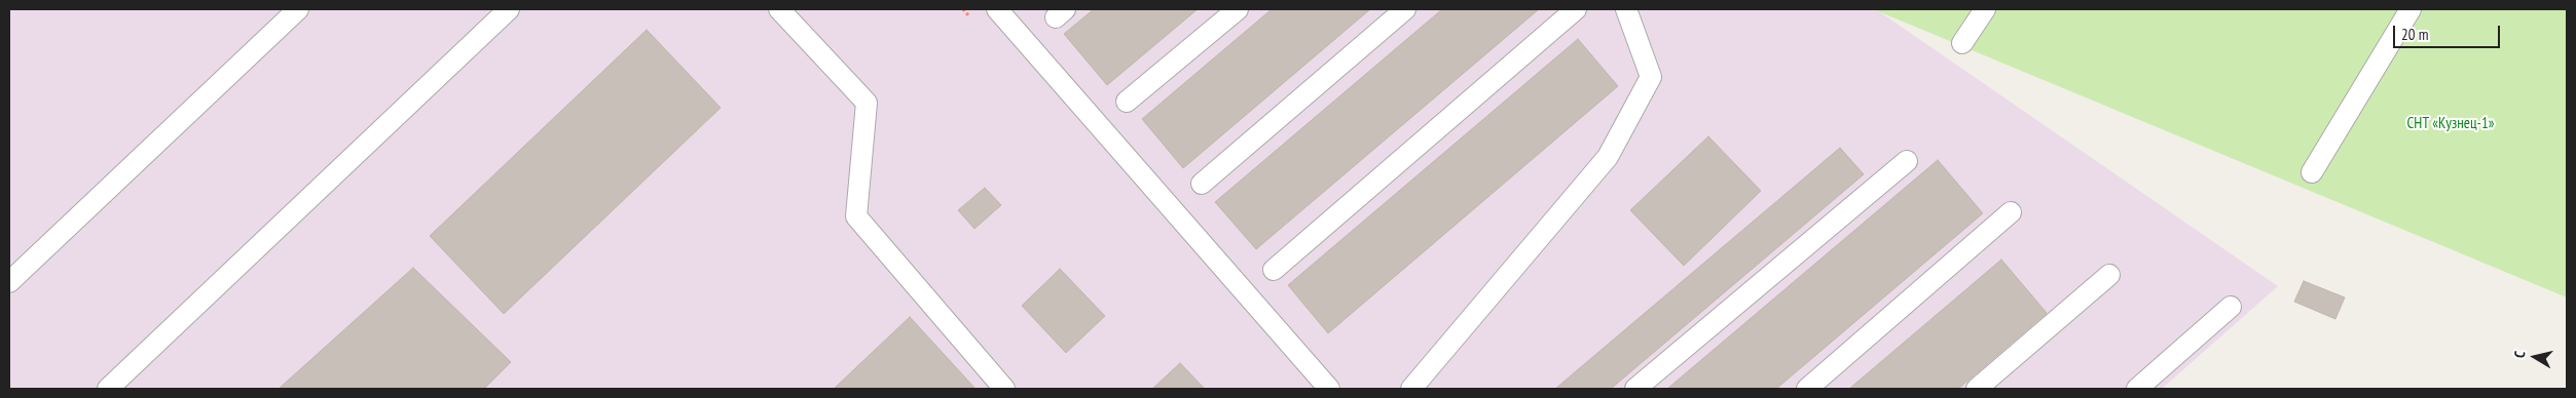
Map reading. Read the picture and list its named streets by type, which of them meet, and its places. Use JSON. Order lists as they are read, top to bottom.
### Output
{
  "parks": ["СНТ «Кузнец-1»"],
  "scale_bar": "20 m",
  "north": "left"
}
